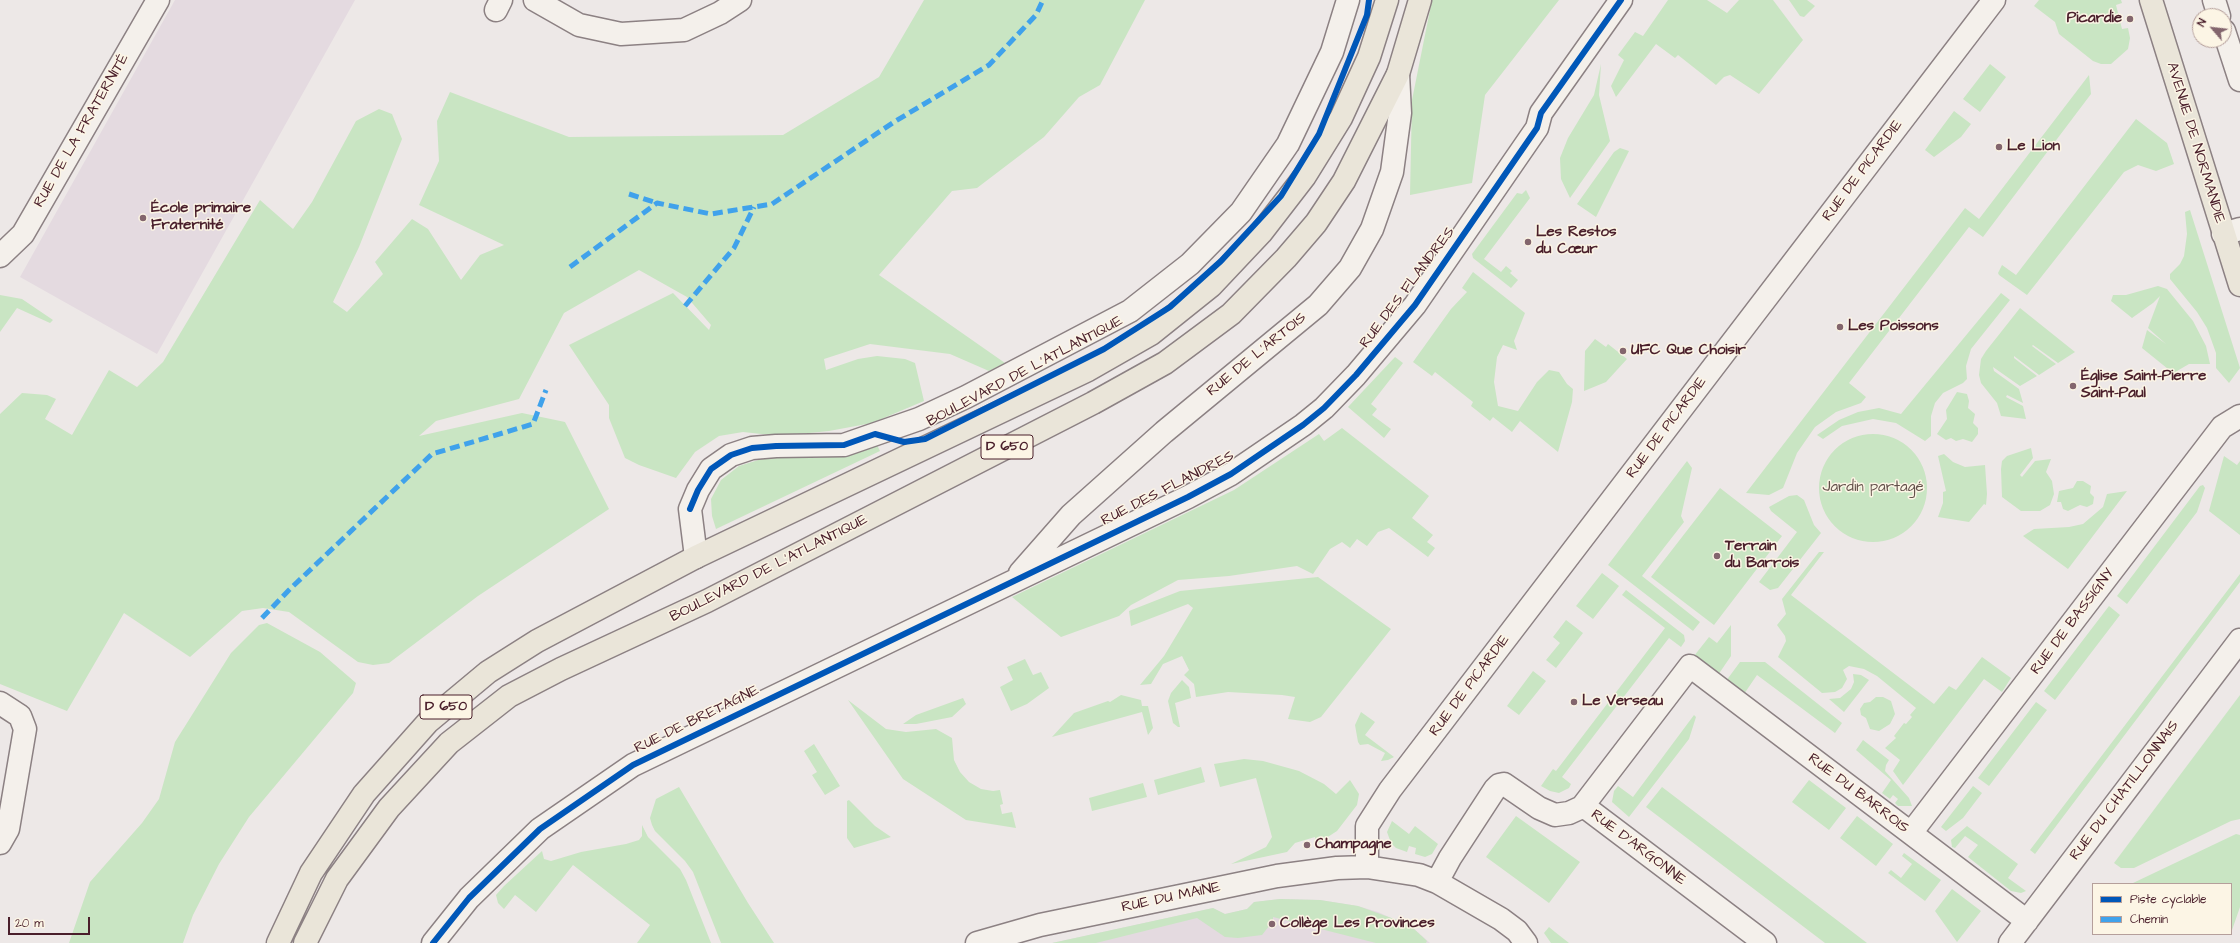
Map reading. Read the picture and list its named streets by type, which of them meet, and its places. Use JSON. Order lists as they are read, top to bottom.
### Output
{
  "streets": {
    "main road": ["AVENUE DE NORMANDIE", "BOULEVARD DE L'ATLANTIQUE", "D 650"],
    "street": [
      "RUE DE LA FRATERNITÉ",
      "RUE DE PICARDIE",
      "RUE DES FLANDRES",
      "RUE DE L'ARTOIS",
      "RUE DE BASSIGNY",
      "RUE DE BRETAGNE",
      "RUE DU CHATILLONNAIS",
      "RUE DU BARROIS",
      "RUE D'ARGONNE",
      "RUE DU MAINE"
    ]
  },
  "crossings": [
    ["RUE DE PICARDIE", "RUE DU MAINE"],
    ["RUE DES FLANDRES", "RUE DE L'ARTOIS"],
    ["RUE DES FLANDRES", "RUE DE BRETAGNE"],
    ["RUE DE L'ARTOIS", "BOULEVARD DE L'ATLANTIQUE"],
    ["RUE DE L'ARTOIS", "RUE DE BRETAGNE"],
    ["RUE DE BASSIGNY", "RUE DU BARROIS"],
    ["RUE DU CHATILLONNAIS", "RUE DU BARROIS"],
    ["RUE DU BARROIS", "RUE D'ARGONNE"],
    ["RUE D'ARGONNE", "RUE DU MAINE"]
  ],
  "parks": ["Jardin partagé"],
  "places": [
    "Picardie",
    "Le Lion",
    "École primaire Fraternité",
    "Les Restos du Cœur",
    "Les Poissons",
    "UFC Que Choisir",
    "Église Saint-Pierre Saint-Paul",
    "Terrain du Barrois",
    "Le Verseau",
    "Champagne",
    "Collège Les Provinces"
  ],
  "legend": ["Piste cyclable", "Chemin"],
  "scale_bar": "20 m",
  "north": "top left"
}
